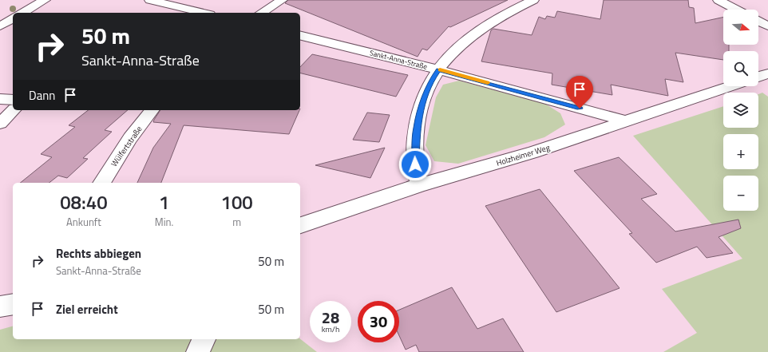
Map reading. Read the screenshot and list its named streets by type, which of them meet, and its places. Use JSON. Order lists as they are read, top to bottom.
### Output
{
  "streets": {
    "street": ["Sankt-Anna-Straße", "Wülfertstraße", "Holzheimer Weg"]
  },
  "crossings": [
    ["Sankt-Anna-Straße", "Holzheimer Weg"]
  ],
  "north": "right",
  "page": {
    "map_buttons": ["+", "−"],
    "turn": ["50 m", "Sankt-Anna-Straße"],
    "then": "Dann",
    "eta": [
      "08:40",
      "Ankunft",
      "1",
      "Min.",
      "100",
      "m"
    ],
    "list": [
      {
        "name": "Rechts abbiegen",
        "note": "Sankt-Anna-Straße",
        "value": "50 m"
      },
      {
        "name": "Ziel erreicht",
        "value": "50 m"
      }
    ],
    "speed": "28 km/h",
    "limit": "30"
  }
}
